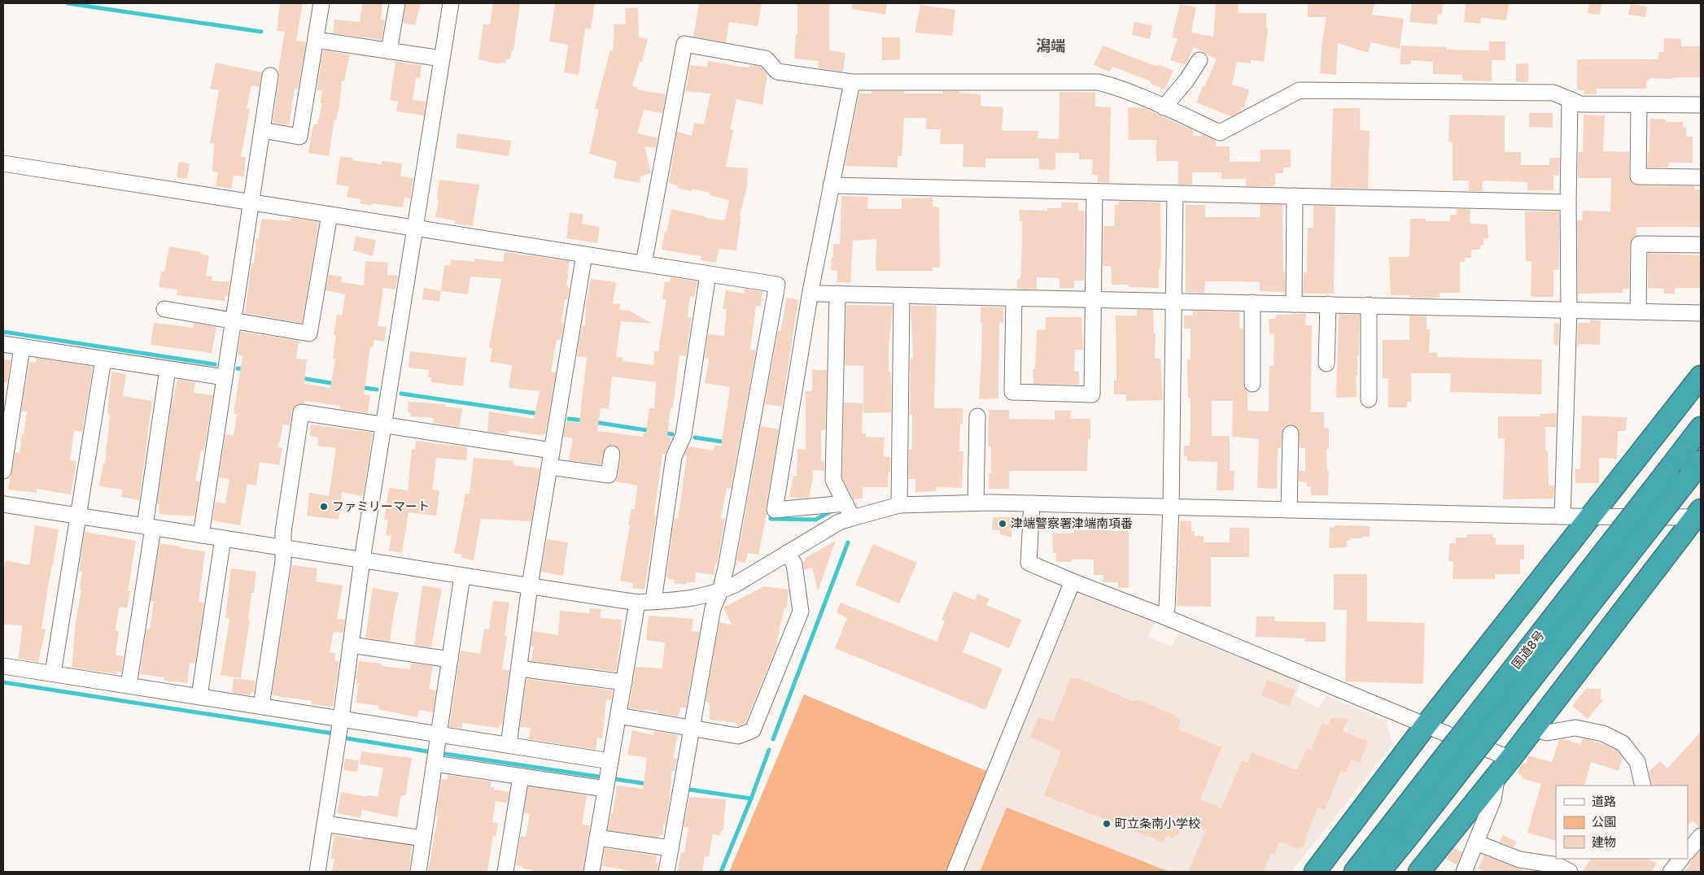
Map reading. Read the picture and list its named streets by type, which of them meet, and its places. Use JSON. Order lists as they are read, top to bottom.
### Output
{
  "streets": {
    "highway": ["国道8号"]
  },
  "districts": ["潟端"],
  "places": ["ファミリーマート", "津端警察署津端南項番", "町立条南小学校"],
  "legend": ["道路", "公園", "建物"]
}
